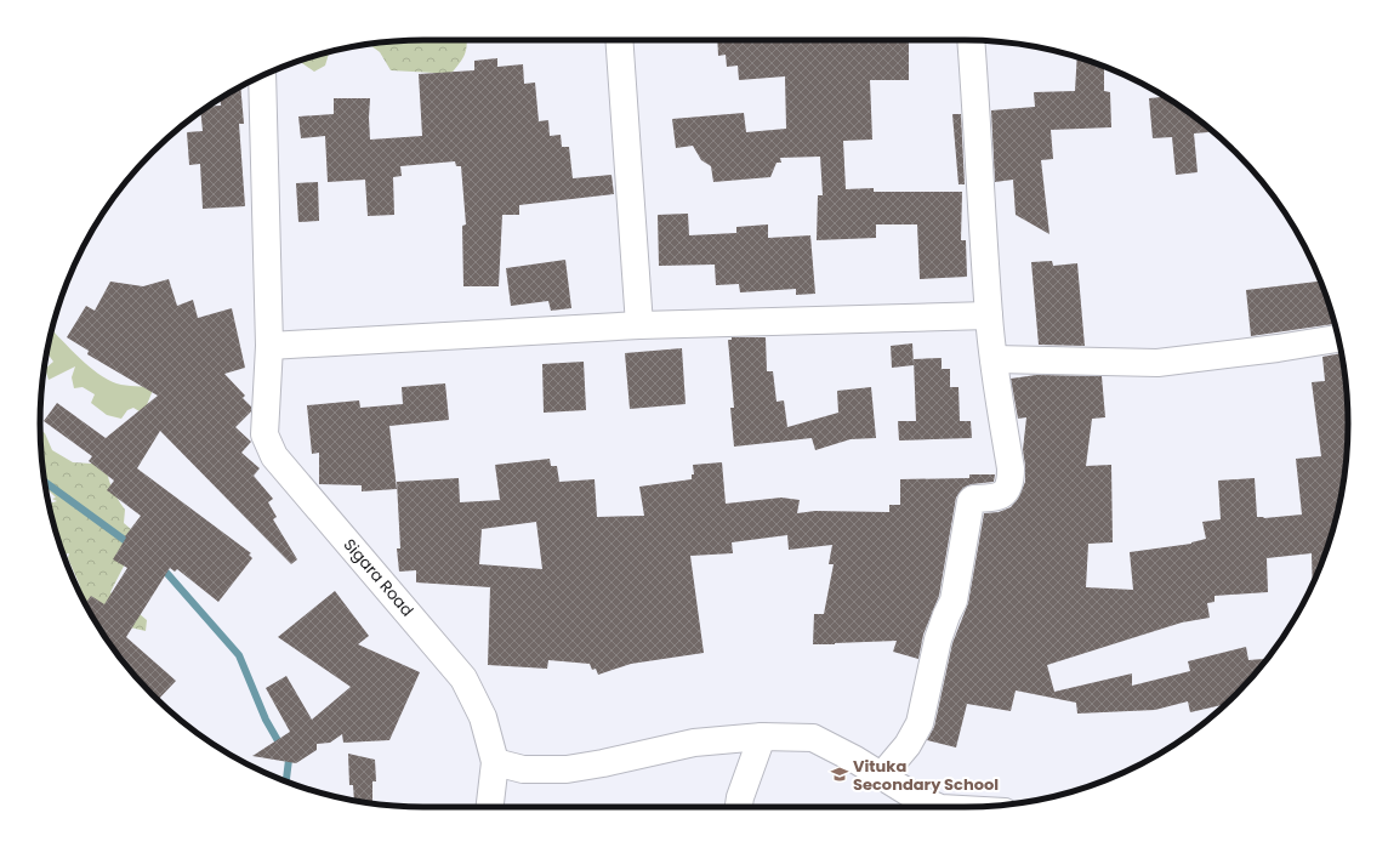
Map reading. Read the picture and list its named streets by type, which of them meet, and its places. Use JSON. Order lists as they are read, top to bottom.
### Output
{
  "streets": {
    "street": ["Sigara Road"]
  },
  "places": {
    "school or university": ["Vituka Secondary School"]
  }
}
